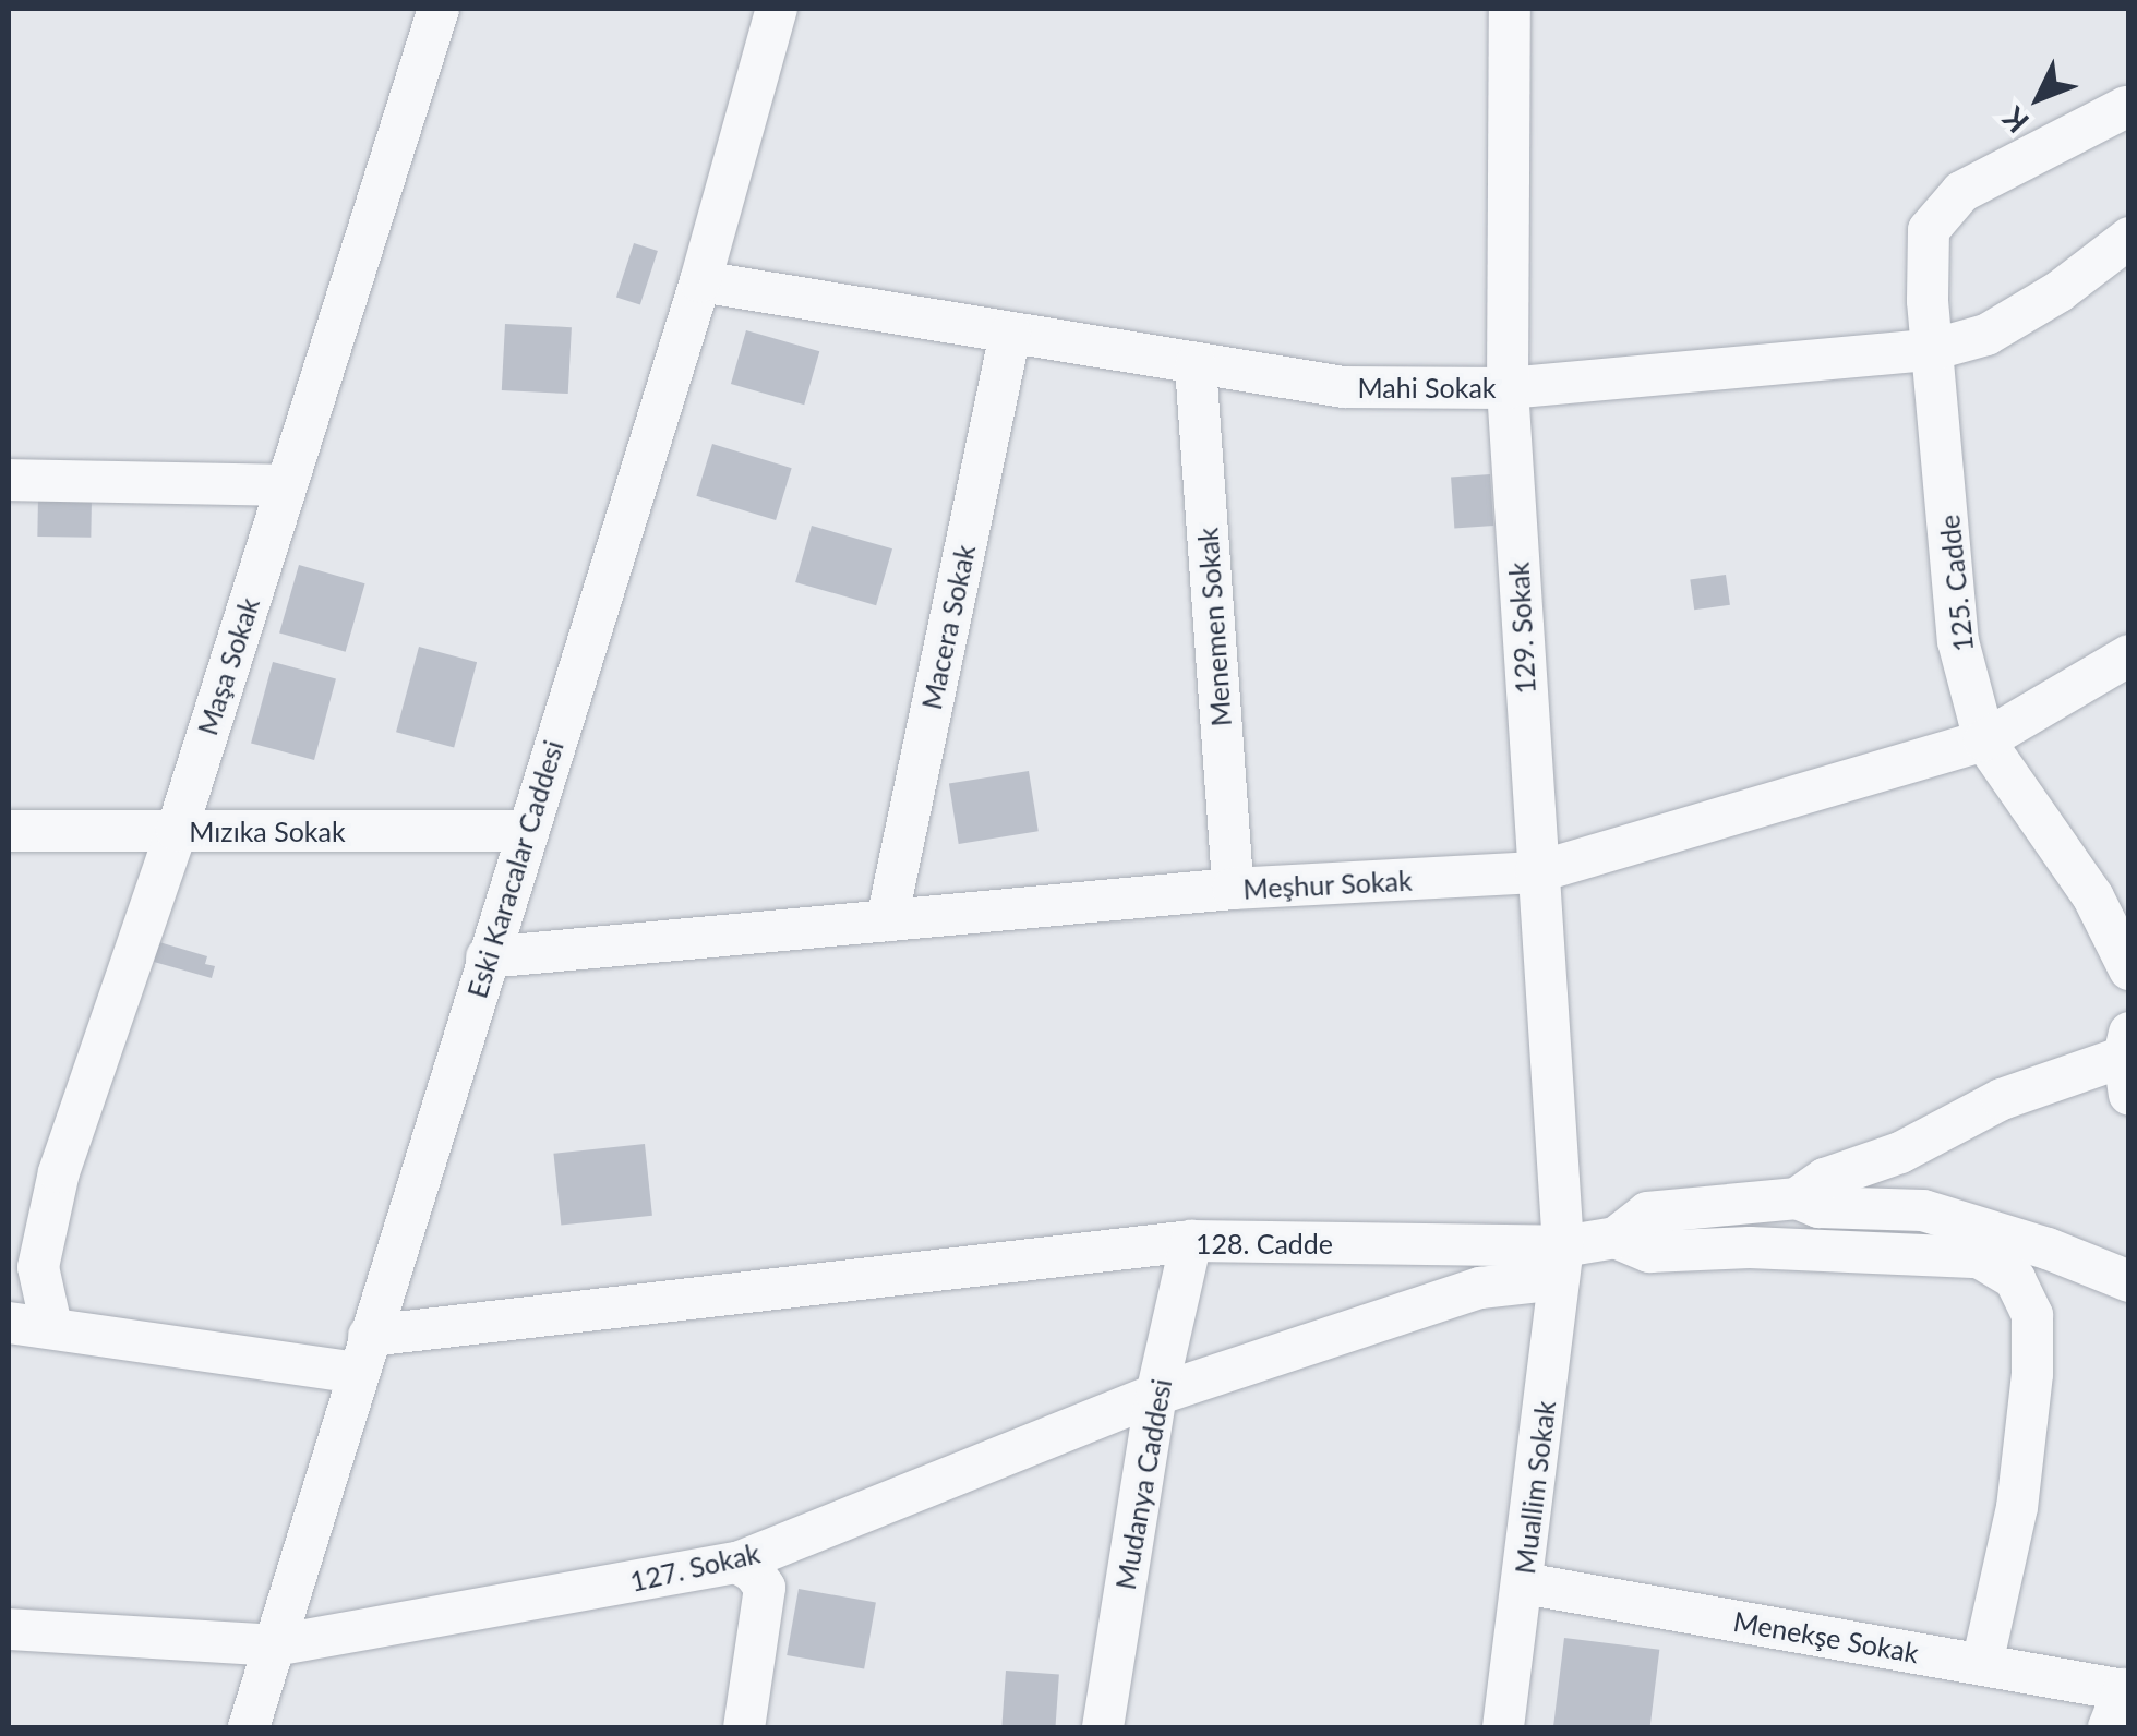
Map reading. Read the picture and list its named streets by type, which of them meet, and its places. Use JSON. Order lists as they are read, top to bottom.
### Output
{
  "streets": {
    "street": [
      "Mahi Sokak",
      "125. Cadde",
      "Macera Sokak",
      "Menemen Sokak",
      "129. Sokak",
      "Maşa Sokak",
      "Mızıka Sokak",
      "Eski Karacalar Caddesi",
      "Meşhur Sokak",
      "128. Cadde",
      "Mudanya Caddesi",
      "Muallim Sokak",
      "127. Sokak",
      "Menekşe Sokak"
    ]
  },
  "crossings": [
    ["Mahi Sokak", "125. Cadde"],
    ["Mahi Sokak", "Macera Sokak"],
    ["Mahi Sokak", "Menemen Sokak"],
    ["Mahi Sokak", "129. Sokak"],
    ["Mahi Sokak", "Eski Karacalar Caddesi"],
    ["125. Cadde", "Meşhur Sokak"],
    ["Macera Sokak", "Meşhur Sokak"],
    ["Menemen Sokak", "Meşhur Sokak"],
    ["129. Sokak", "Meşhur Sokak"],
    ["129. Sokak", "128. Cadde"],
    ["129. Sokak", "Muallim Sokak"],
    ["129. Sokak", "127. Sokak"],
    ["Maşa Sokak", "Mızıka Sokak"],
    ["Maşa Sokak", "128. Cadde"],
    ["Mızıka Sokak", "Eski Karacalar Caddesi"],
    ["Eski Karacalar Caddesi", "Meşhur Sokak"],
    ["Eski Karacalar Caddesi", "128. Cadde"],
    ["Eski Karacalar Caddesi", "127. Sokak"],
    ["128. Cadde", "Mudanya Caddesi"],
    ["128. Cadde", "Muallim Sokak"],
    ["128. Cadde", "127. Sokak"],
    ["Mudanya Caddesi", "127. Sokak"],
    ["Muallim Sokak", "127. Sokak"],
    ["Muallim Sokak", "Menekşe Sokak"]
  ],
  "north": "bottom left"
}
